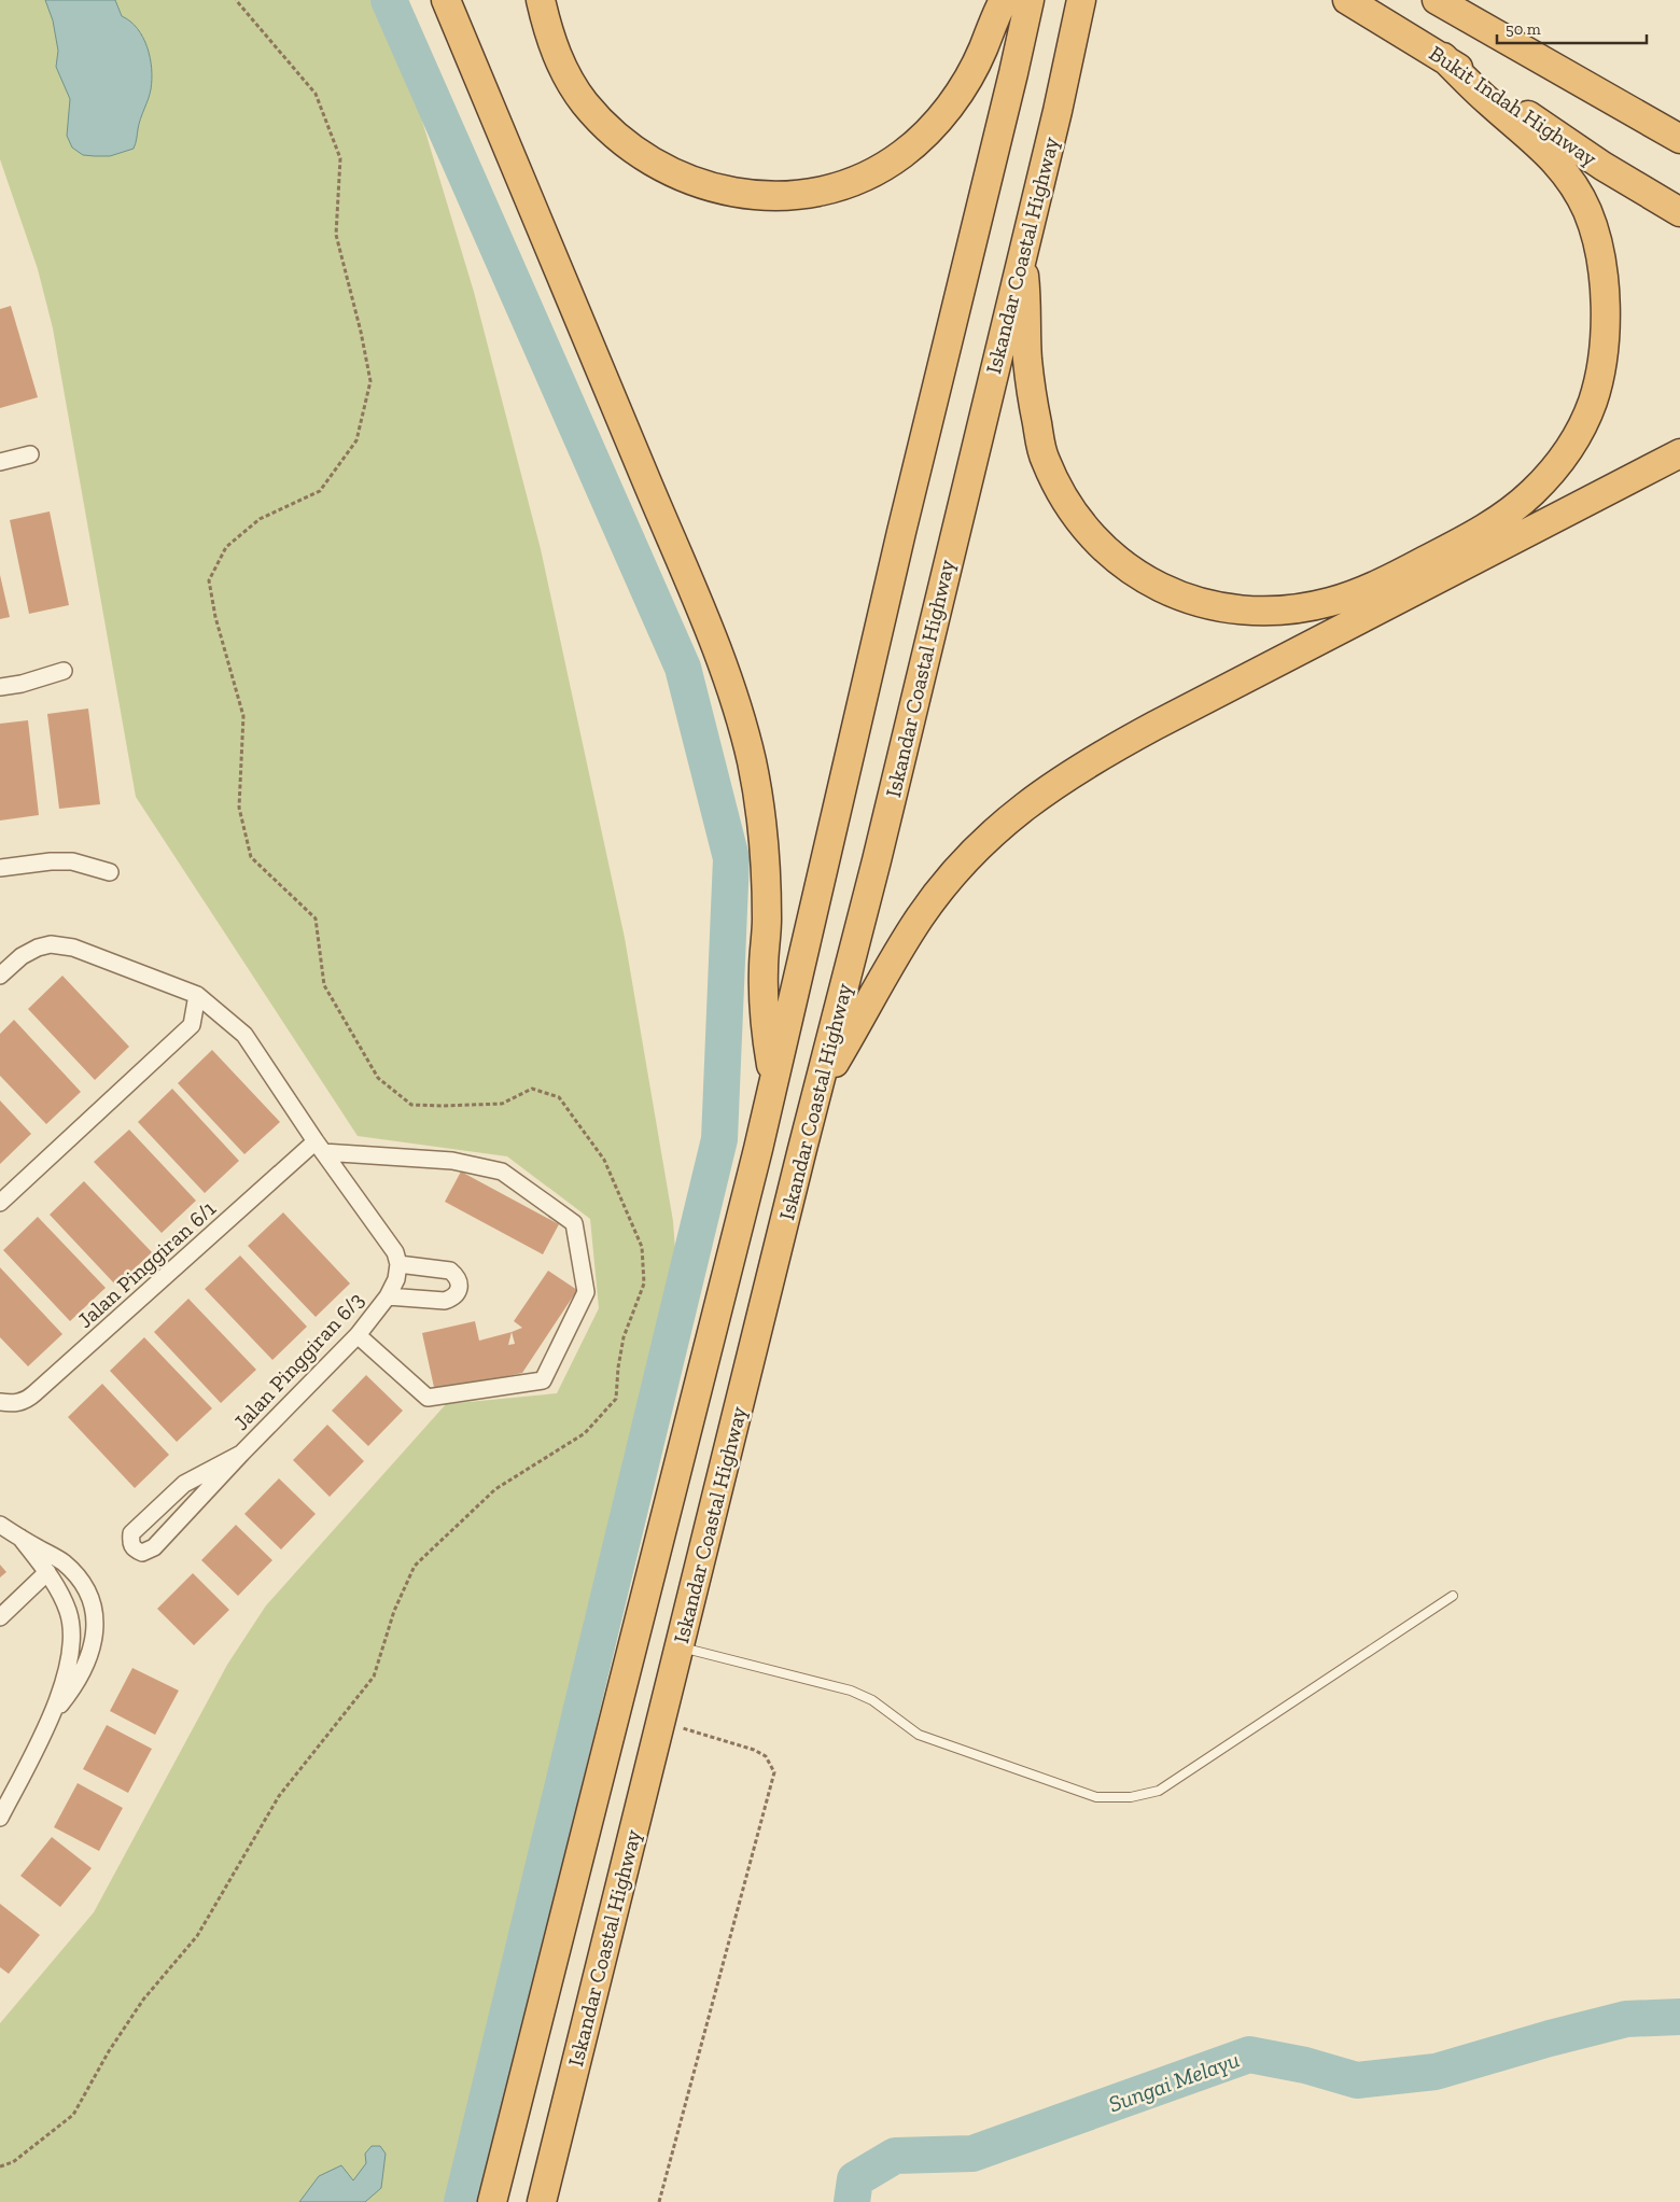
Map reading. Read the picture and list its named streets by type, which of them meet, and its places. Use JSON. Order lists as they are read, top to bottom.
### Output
{
  "streets": {
    "highway": ["Bukit Indah Highway", "Iskandar Coastal Highway"],
    "street": ["Jalan Pinggiran 6/1", "Jalan Pinggiran 6/3"]
  },
  "water": ["Sungai Melayu"],
  "scale_bar": "50 m"
}
